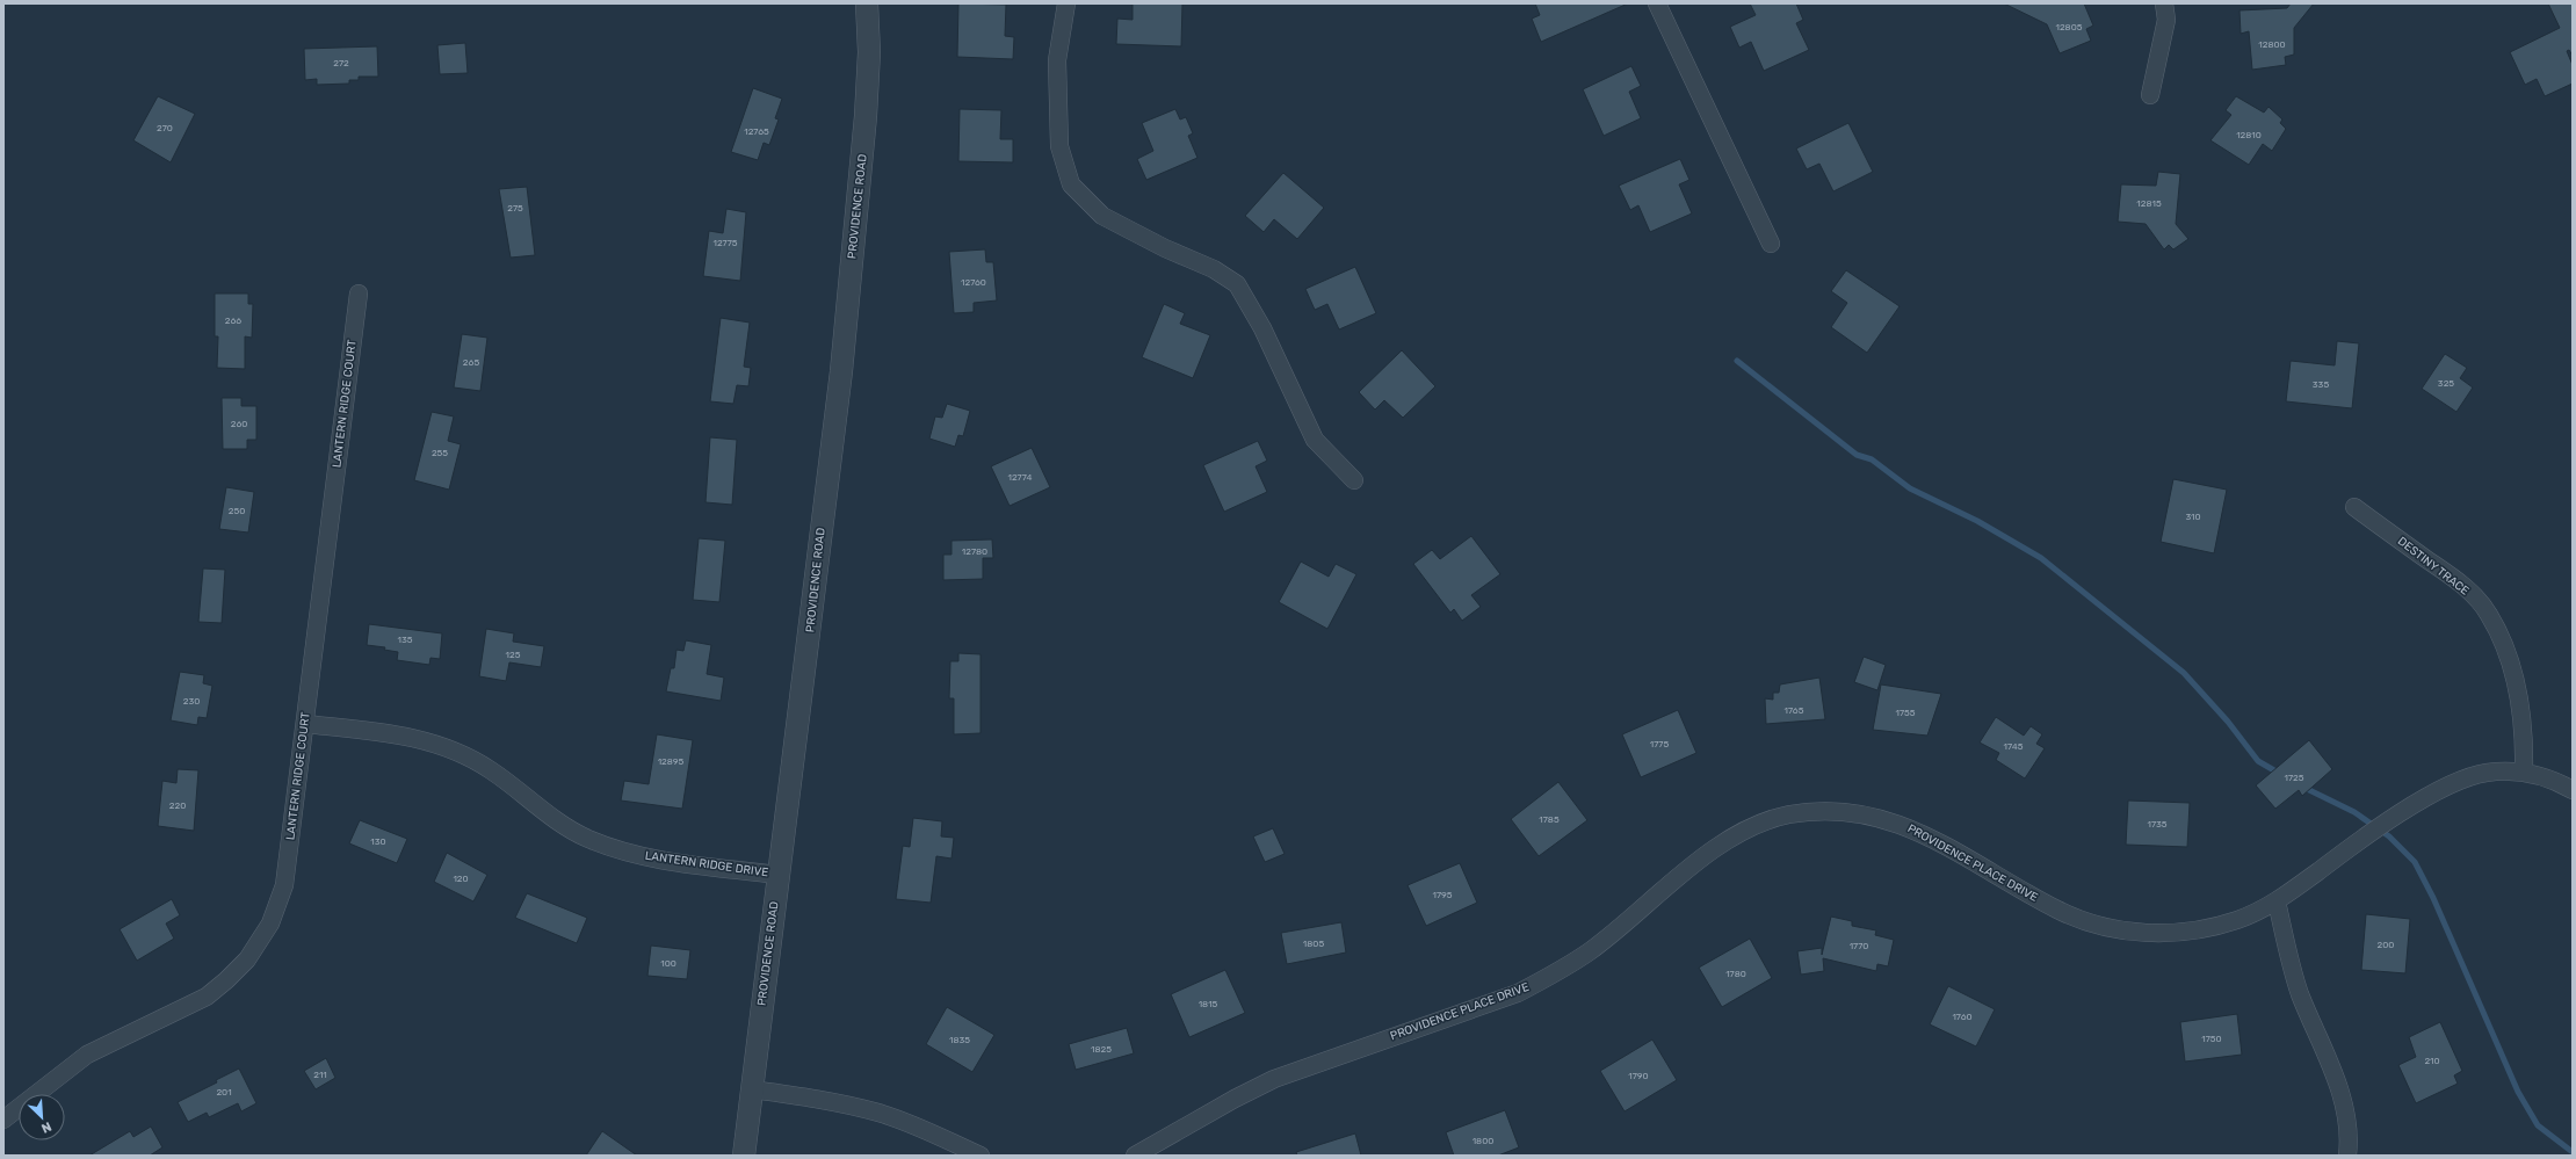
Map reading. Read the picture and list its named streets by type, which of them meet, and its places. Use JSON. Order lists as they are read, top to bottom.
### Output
{
  "streets": {
    "street": [
      "PROVIDENCE ROAD",
      "LANTERN RIDGE COURT",
      "DESTINY TRACE",
      "PROVIDENCE PLACE DRIVE",
      "LANTERN RIDGE DRIVE"
    ]
  },
  "crossings": [
    ["PROVIDENCE ROAD", "LANTERN RIDGE DRIVE"],
    ["LANTERN RIDGE COURT", "LANTERN RIDGE DRIVE"],
    ["DESTINY TRACE", "PROVIDENCE PLACE DRIVE"]
  ],
  "house_numbers": [
    "12805",
    "12800",
    "272",
    "270",
    "12765",
    "12810",
    "12815",
    "275",
    "12775",
    "12760",
    "266",
    "265",
    "325",
    "335",
    "260",
    "255",
    "12774",
    "250",
    "310",
    "12780",
    "135",
    "125",
    "230",
    "1765",
    "1755",
    "1775",
    "1745",
    "12895",
    "1725",
    "220",
    "1785",
    "1735",
    "130",
    "120",
    "1795",
    "1805",
    "200",
    "1770",
    "100",
    "1780",
    "1815",
    "1760",
    "1750",
    "1835",
    "1825",
    "210",
    "211",
    "1790",
    "201",
    "1800"
  ],
  "north": "bottom right"
}
